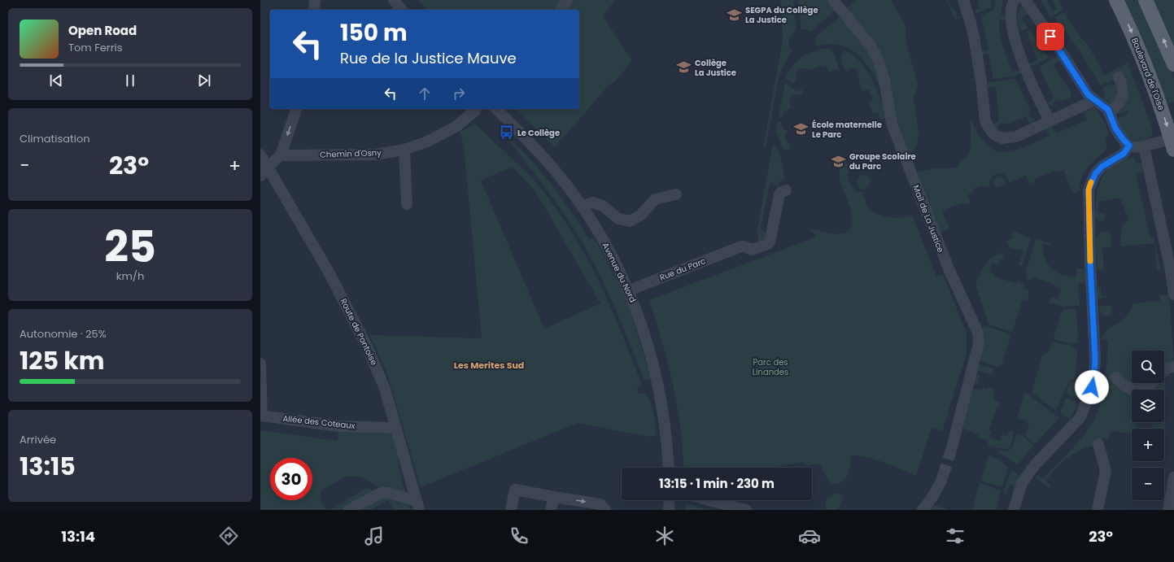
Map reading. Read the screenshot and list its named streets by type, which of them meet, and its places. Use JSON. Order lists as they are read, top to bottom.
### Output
{
  "streets": {
    "main road": ["Boulevard de l'Oise"],
    "street": [
      "Chemin d'Osny",
      "Mail de La Justice",
      "Rue du Parc",
      "Avenue du Nord",
      "Route de Pontoise",
      "Allée des Coteaux"
    ]
  },
  "crossings": [
    ["Rue du Parc", "Avenue du Nord"],
    ["Route de Pontoise", "Allée des Coteaux"]
  ],
  "districts": ["Les Merites Sud"],
  "parks": ["Parc des Linandes"],
  "places": {
    "school or university": [
      "SEGPA du Collège La Justice",
      "Collège La Justice",
      "École maternelle Le Parc",
      "Groupe Scolaire du Parc"
    ],
    "bus stop": ["Le Collège"]
  },
  "page": {
    "turn": ["150 m", "Rue de la Justice Mauve"],
    "song": ["Open Road", "Tom Ferris"],
    "tile": [
      "Climatisation",
      ["25", "km/h"],
      ["Autonomie · 25%", "125 km"],
      ["Arrivée", "13:15"]
    ],
    "heat": ["−", "23°", "+"],
    "map_buttons": ["+", "−"],
    "limit": "30",
    "trip": "13:15 · 1 min · 230 m",
    "tabs": ["13:14", "23°"]
  }
}
